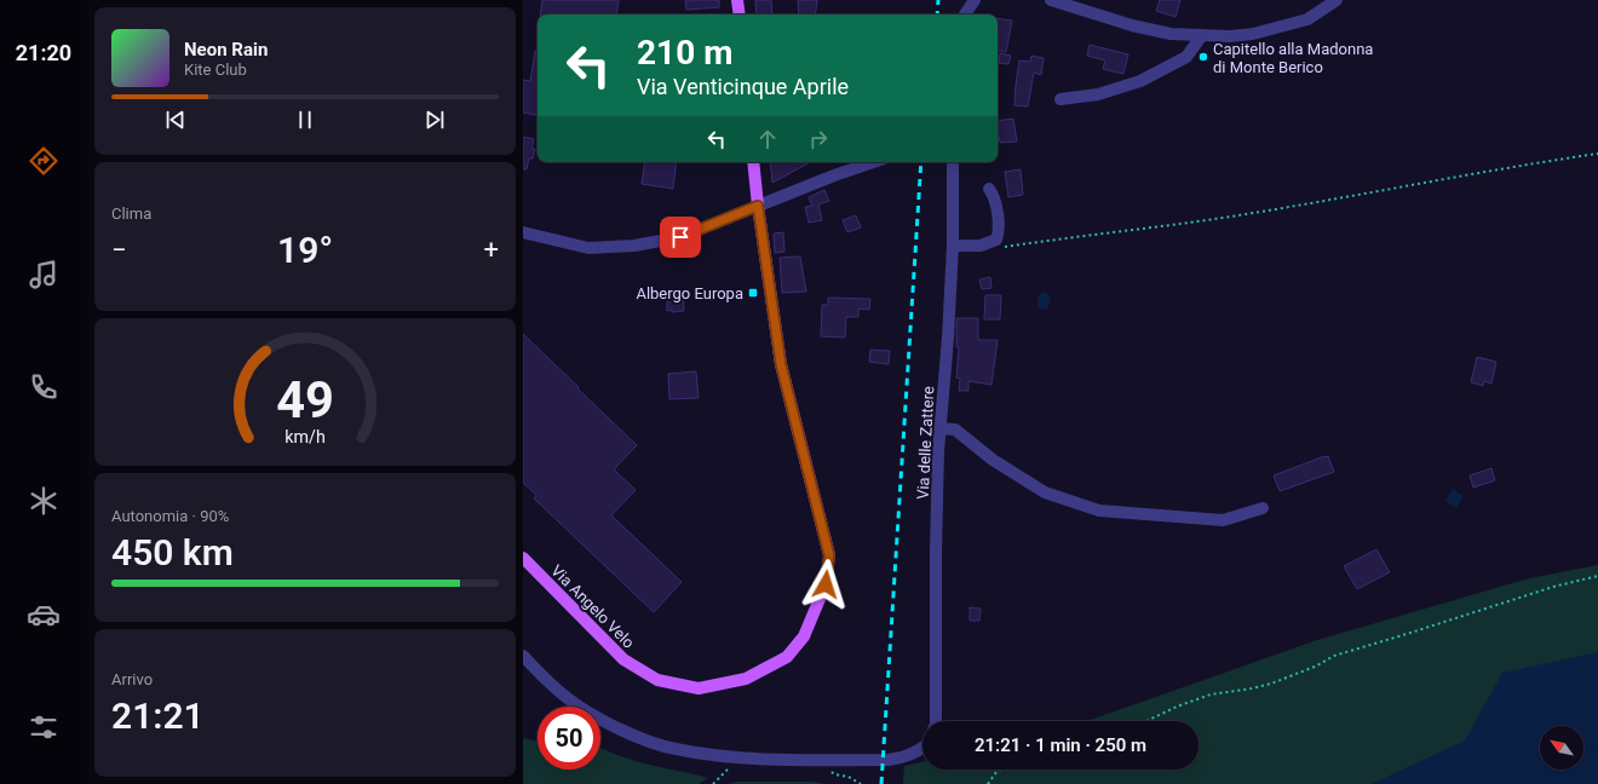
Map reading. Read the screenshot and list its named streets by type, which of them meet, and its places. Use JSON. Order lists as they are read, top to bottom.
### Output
{
  "streets": {
    "main road": ["Via Angelo Velo"],
    "street": ["Via delle Zattere"]
  },
  "places": {
    "other": ["Capitello alla Madonna di Monte Berico"],
    "transit": ["Albergo Europa"]
  },
  "north": "top left",
  "page": {
    "tabs": "21:20",
    "turn": ["210 m", "Via Venticinque Aprile"],
    "song": ["Neon Rain", "Kite Club"],
    "tile": [
      "Clima",
      ["Autonomia · 90%", "450 km"],
      ["Arrivo", "21:21"]
    ],
    "heat": ["−", "19°", "+"],
    "limit": "50",
    "trip": "21:21 · 1 min · 250 m",
    "gauge": ["49", "km/h"]
  }
}
